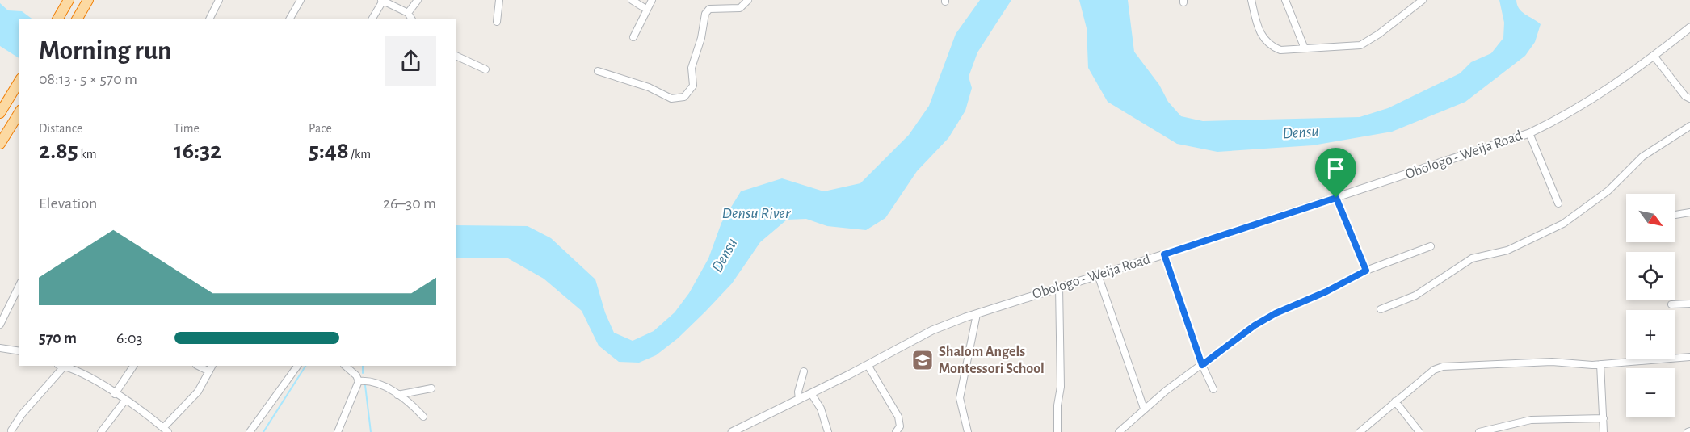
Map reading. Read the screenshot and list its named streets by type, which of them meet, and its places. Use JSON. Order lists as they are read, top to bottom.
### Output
{
  "streets": {
    "street": ["Obologo - Weija Road"]
  },
  "water": ["Densu", "Densu River"],
  "places": {
    "school or university": ["Shalom Angels Montessori School"]
  },
  "north": "bottom right",
  "page": {
    "heading": ["Morning run", "08:13 · 5 × 570 m"],
    "stats": [
      ["Distance", "2.85 km"],
      ["Time", "16:32"],
      ["Pace", "5:48 /km"]
    ],
    "chart": ["Elevation", "26–30 m"],
    "map_buttons": ["+", "−"],
    "list": [
      {
        "name": "570 m",
        "note": "6:03"
      }
    ]
  }
}
